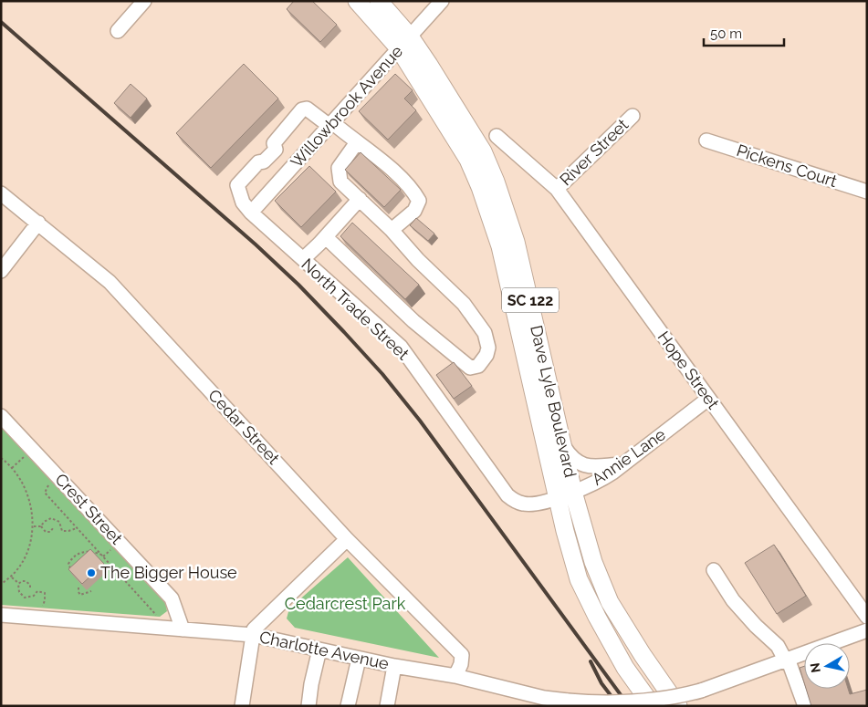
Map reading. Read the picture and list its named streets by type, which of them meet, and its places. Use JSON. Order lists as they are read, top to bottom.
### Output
{
  "streets": {
    "main road": ["SC 122", "Dave Lyle Boulevard"],
    "street": [
      "Willowbrook Avenue",
      "River Street",
      "Pickens Court",
      "North Trade Street",
      "Hope Street",
      "Cedar Street",
      "Annie Lane",
      "Crest Street",
      "Charlotte Avenue"
    ]
  },
  "crossings": [
    ["Willowbrook Avenue", "North Trade Street"],
    ["Willowbrook Avenue", "Dave Lyle Boulevard"],
    ["River Street", "Hope Street"],
    ["North Trade Street", "Annie Lane"],
    ["Hope Street", "Annie Lane"],
    ["Dave Lyle Boulevard", "Annie Lane"],
    ["Dave Lyle Boulevard", "Charlotte Avenue"],
    ["Cedar Street", "Charlotte Avenue"],
    ["Crest Street", "Charlotte Avenue"]
  ],
  "parks": ["Cedarcrest Park"],
  "places": ["The Bigger House"],
  "scale_bar": "50 m",
  "north": "left"
}
